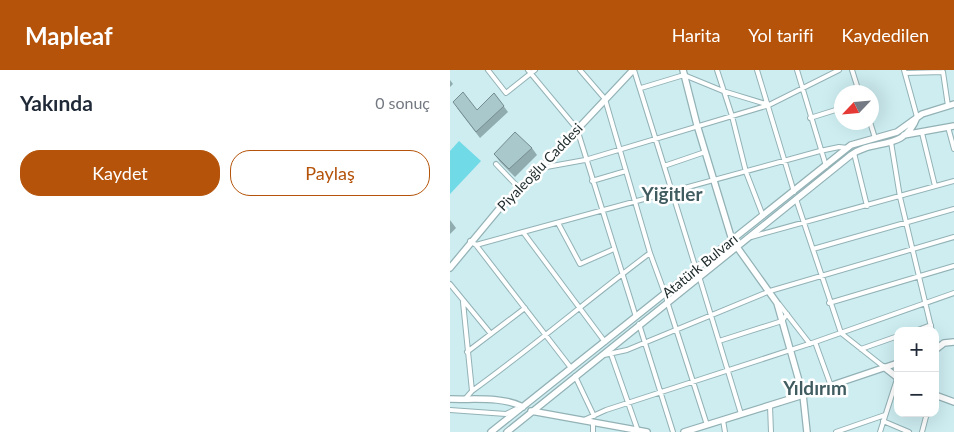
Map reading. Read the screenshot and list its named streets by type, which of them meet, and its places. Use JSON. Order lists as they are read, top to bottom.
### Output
{
  "streets": {
    "main road": ["Piyaleoğlu Caddesi", "Atatürk Bulvarı"]
  },
  "districts": ["Yiğitler", "Yıldırım"],
  "north": "bottom left",
  "page": {
    "header": "Mapleaf",
    "nav": ["Harita", "Yol tarifi", "Kaydedilen"],
    "heading": ["Yakında", "0 sonuç"],
    "buttons": ["Kaydet", "Paylaş"],
    "map_buttons": ["+", "−"]
  }
}
